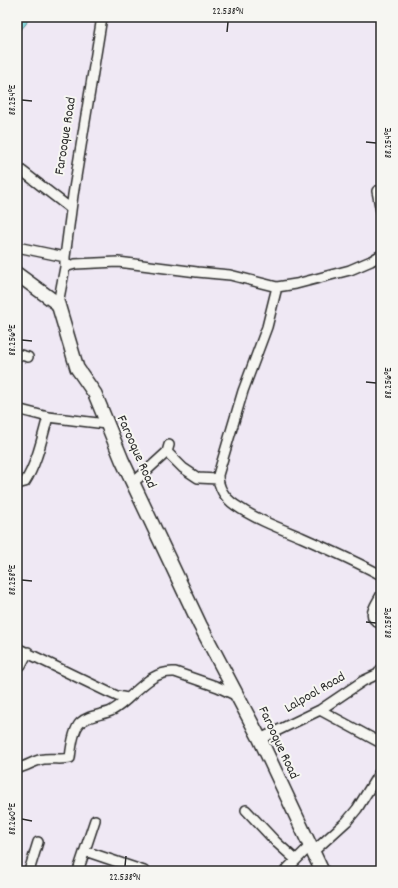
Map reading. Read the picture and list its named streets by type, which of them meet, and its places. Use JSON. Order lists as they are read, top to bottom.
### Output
{
  "streets": {
    "main road": ["Farooque Road"],
    "street": ["Lalpool Road"]
  },
  "crossings": [
    ["Farooque Road", "Lalpool Road"]
  ],
  "coordinates": [
    "22.538°N",
    "88.254°E",
    "88.256°E",
    "88.258°E",
    "88.260°E"
  ]
}
